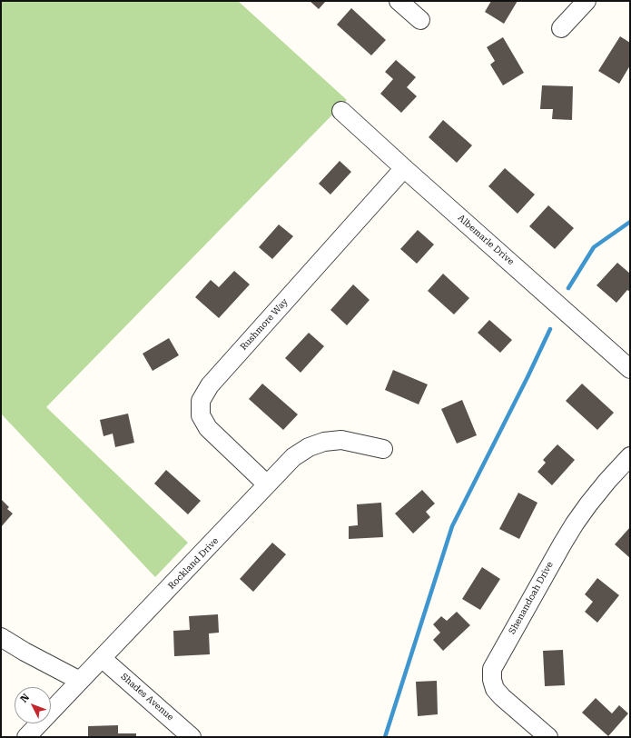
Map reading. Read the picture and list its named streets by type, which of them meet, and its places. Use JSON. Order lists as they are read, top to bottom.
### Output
{
  "streets": {
    "street": [
      "Albemarle Drive",
      "Rushmore Way",
      "Rockland Drive",
      "Shenandoah Drive",
      "Shades Avenue"
    ]
  },
  "crossings": [
    ["Albemarle Drive", "Rushmore Way"],
    ["Rushmore Way", "Rockland Drive"],
    ["Rockland Drive", "Shades Avenue"]
  ],
  "north": "top left"
}
